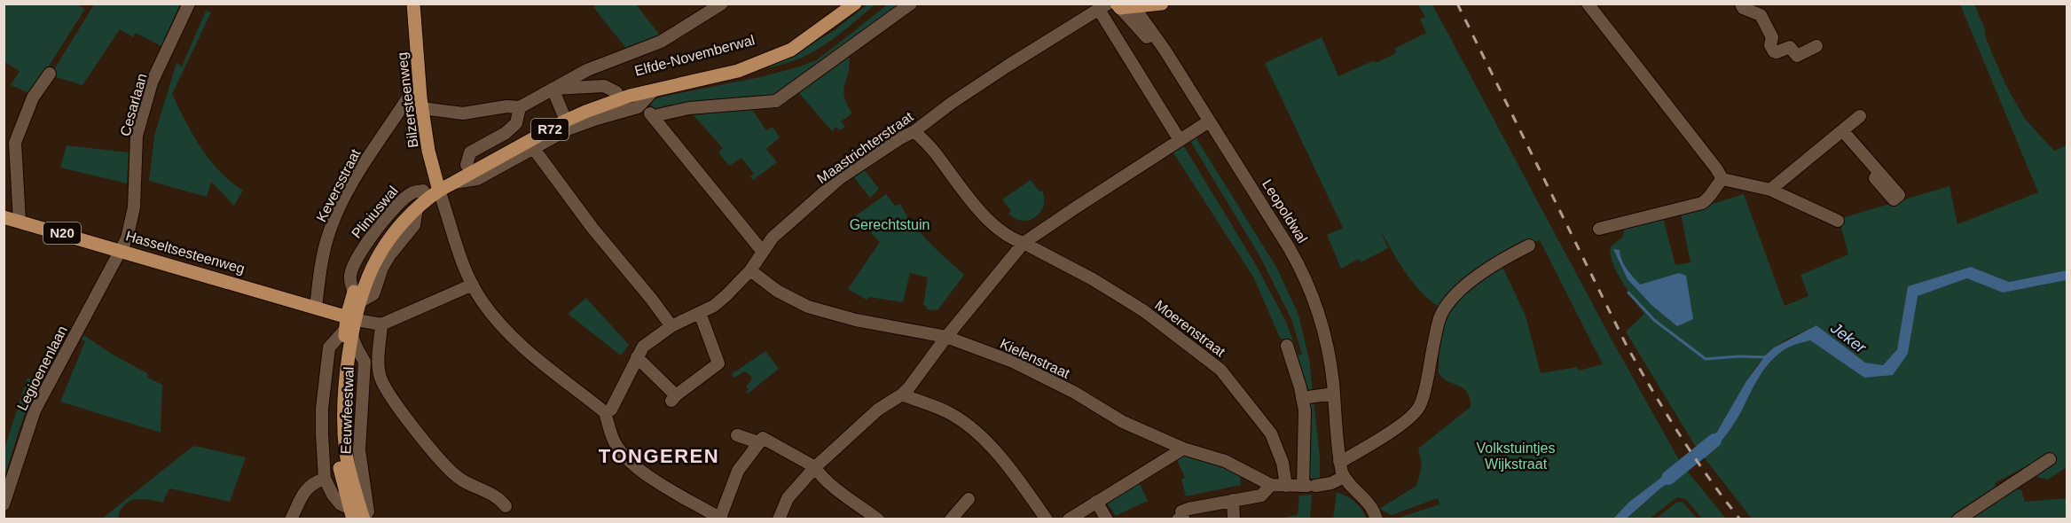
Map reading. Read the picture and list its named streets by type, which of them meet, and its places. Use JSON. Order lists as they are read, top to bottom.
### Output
{
  "streets": {
    "main road": [
      "Elfde-Novemberwal",
      "Bilzersteenweg",
      "R72",
      "Pliniuswal",
      "N20",
      "Hasseltsesteenweg",
      "Eeuwfeestwal"
    ],
    "street": [
      "Cesarlaan",
      "Maastrichterstraat",
      "Keversstraat",
      "Leopoldwal",
      "Moerenstraat",
      "Kielenstraat",
      "Legioenenlaan"
    ]
  },
  "crossings": [
    ["Elfde-Novemberwal", "R72"],
    ["Bilzersteenweg", "R72"],
    ["Bilzersteenweg", "Keversstraat"],
    ["Bilzersteenweg", "Pliniuswal"],
    ["Cesarlaan", "Hasseltsesteenweg"],
    ["Cesarlaan", "Legioenenlaan"],
    ["R72", "Pliniuswal"],
    ["Maastrichterstraat", "Leopoldwal"],
    ["Maastrichterstraat", "Moerenstraat"],
    ["Maastrichterstraat", "Kielenstraat"],
    ["Keversstraat", "Hasseltsesteenweg"],
    ["Leopoldwal", "Kielenstraat"],
    ["Pliniuswal", "Hasseltsesteenweg"],
    ["Pliniuswal", "Eeuwfeestwal"],
    ["Hasseltsesteenweg", "Legioenenlaan"],
    ["Hasseltsesteenweg", "Eeuwfeestwal"],
    ["Moerenstraat", "Kielenstraat"]
  ],
  "districts": ["TONGEREN"],
  "water": ["Jeker"],
  "parks": ["Gerechtstuin", "Volkstuintjes Wijkstraat"]
}
